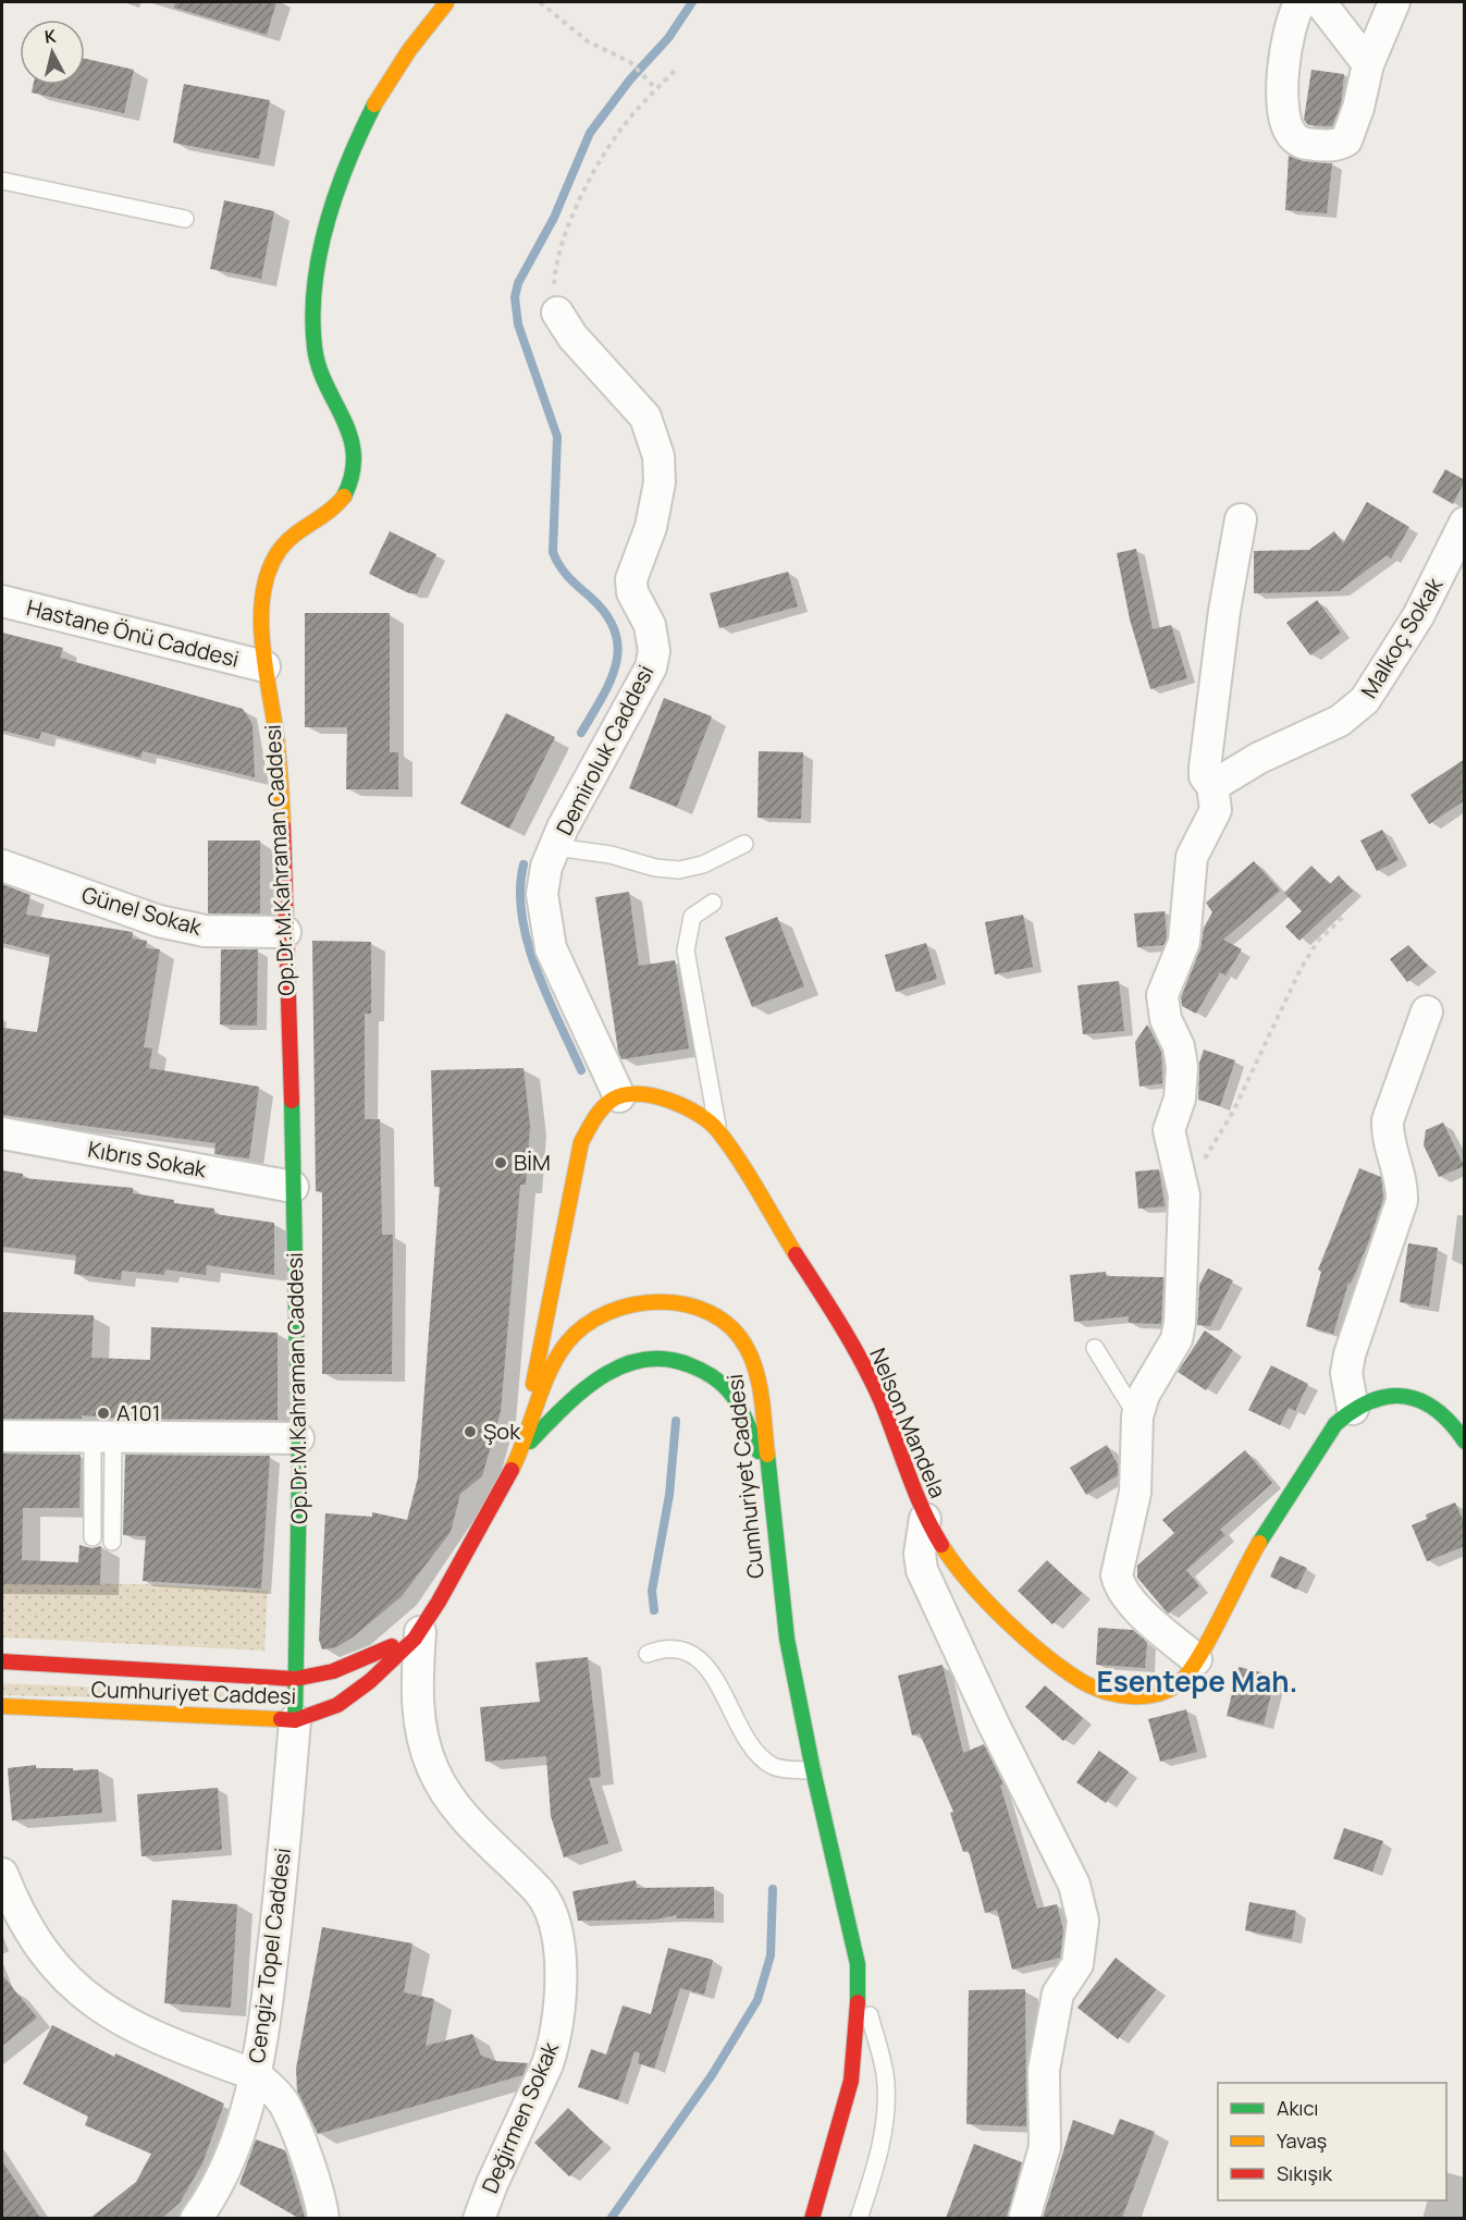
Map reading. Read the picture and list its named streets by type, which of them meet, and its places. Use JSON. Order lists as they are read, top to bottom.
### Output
{
  "streets": {
    "street": [
      "Hastane Önü Caddesi",
      "Malkoç Sokak",
      "Demiroluk Caddesi",
      "Op.Dr.M.Kahraman Caddesi",
      "Günel Sokak",
      "Kıbrıs Sokak",
      "Nelson Mandela",
      "Cumhuriyet Caddesi",
      "Cengiz Topel Caddesi",
      "Değirmen Sokak"
    ]
  },
  "crossings": [
    ["Hastane Önü Caddesi", "Op.Dr.M.Kahraman Caddesi"],
    ["Demiroluk Caddesi", "Nelson Mandela"],
    ["Op.Dr.M.Kahraman Caddesi", "Günel Sokak"],
    ["Op.Dr.M.Kahraman Caddesi", "Kıbrıs Sokak"],
    ["Op.Dr.M.Kahraman Caddesi", "Cumhuriyet Caddesi"],
    ["Op.Dr.M.Kahraman Caddesi", "Cengiz Topel Caddesi"],
    ["Cumhuriyet Caddesi", "Cengiz Topel Caddesi"],
    ["Cumhuriyet Caddesi", "Değirmen Sokak"]
  ],
  "districts": ["Esentepe Mah."],
  "places": ["BİM", "A101", "Şok"],
  "legend": ["Akıcı", "Yavaş", "Sıkışık"],
  "north": "top"
}
